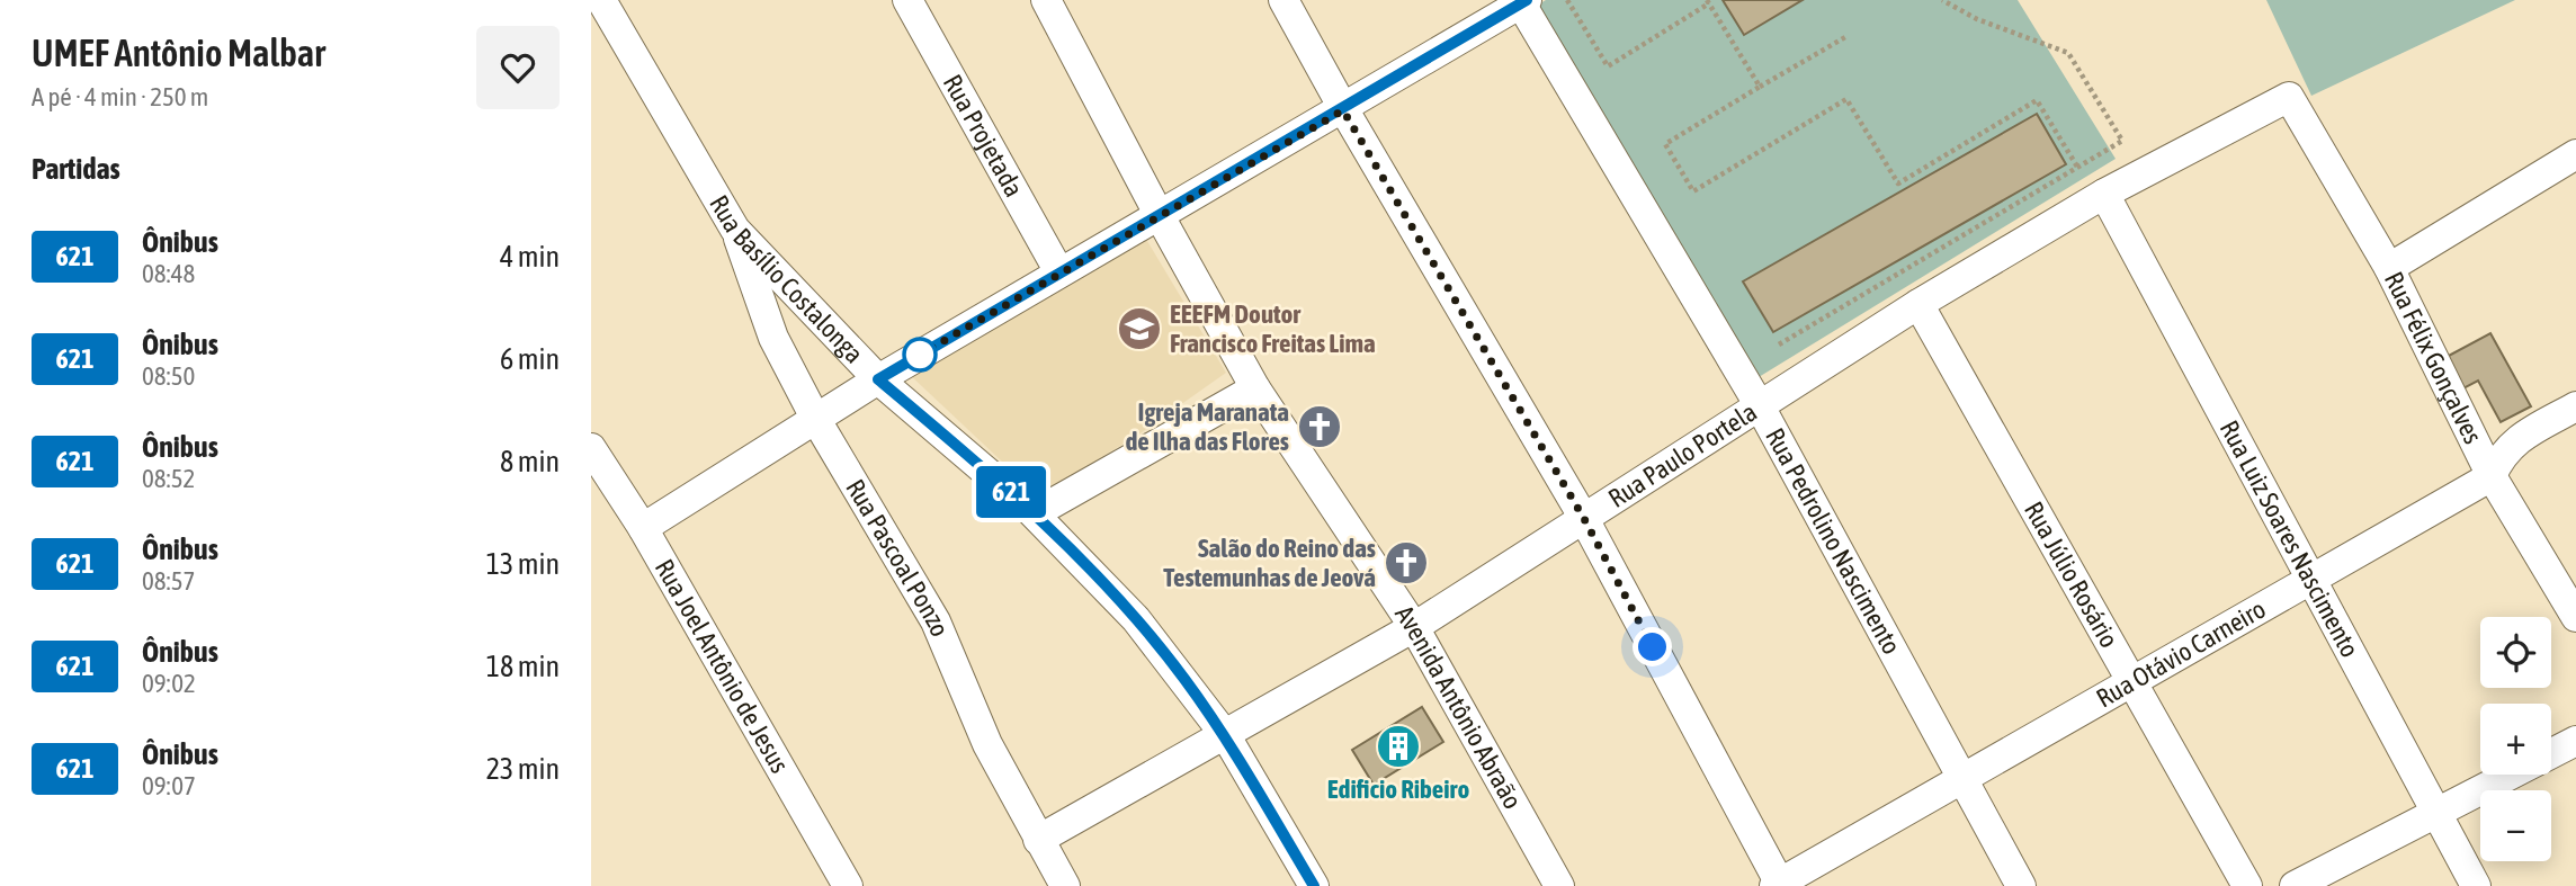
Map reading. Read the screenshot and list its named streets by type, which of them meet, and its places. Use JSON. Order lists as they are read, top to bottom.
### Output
{
  "streets": {
    "street": [
      "Rua Projetada",
      "Rua Basílio Costalonga",
      "Rua Félix Gonçalves",
      "Rua Paulo Portela",
      "Rua Luiz Soares Nascimento",
      "Rua Pedrolino Nascimento",
      "Rua Pascoal Ponzo",
      "Rua Júlio Rosário",
      "Rua Otávio Carneiro",
      "Rua Joel Antônio de Jesus",
      "Avenida Antônio Abraão"
    ]
  },
  "crossings": [
    ["Rua Basílio Costalonga", "Rua Paulo Portela"],
    ["Rua Basílio Costalonga", "Rua Pascoal Ponzo"],
    ["Rua Félix Gonçalves", "Rua Paulo Portela"],
    ["Rua Félix Gonçalves", "Rua Otávio Carneiro"],
    ["Rua Paulo Portela", "Rua Luiz Soares Nascimento"],
    ["Rua Paulo Portela", "Rua Pedrolino Nascimento"],
    ["Rua Paulo Portela", "Rua Pascoal Ponzo"],
    ["Rua Paulo Portela", "Rua Júlio Rosário"],
    ["Rua Paulo Portela", "Avenida Antônio Abraão"],
    ["Rua Luiz Soares Nascimento", "Rua Otávio Carneiro"],
    ["Rua Pedrolino Nascimento", "Rua Otávio Carneiro"],
    ["Rua Júlio Rosário", "Rua Otávio Carneiro"]
  ],
  "places": {
    "school or university": ["EEEFM Doutor Francisco Freitas Lima"],
    "church": ["Igreja Maranata de Ilha das Flores", "Salão do Reino das Testemunhas de Jeová"],
    "building": ["Edificio Ribeiro"]
  },
  "lines": ["bus line 621"],
  "page": {
    "heading": [
      ["UMEF Antônio Malbar", "A pé · 4 min · 250 m"],
      "Partidas"
    ],
    "on_map": "621",
    "list": [
      {
        "mark": "621",
        "name": "Ônibus",
        "note": "08:48",
        "value": "4 min"
      },
      {
        "mark": "621",
        "name": "Ônibus",
        "note": "08:50",
        "value": "6 min"
      },
      {
        "mark": "621",
        "name": "Ônibus",
        "note": "08:52",
        "value": "8 min"
      },
      {
        "mark": "621",
        "name": "Ônibus",
        "note": "08:57",
        "value": "13 min"
      },
      {
        "mark": "621",
        "name": "Ônibus",
        "note": "09:02",
        "value": "18 min"
      },
      {
        "mark": "621",
        "name": "Ônibus",
        "note": "09:07",
        "value": "23 min"
      }
    ],
    "map_buttons": ["+", "−"]
  }
}
